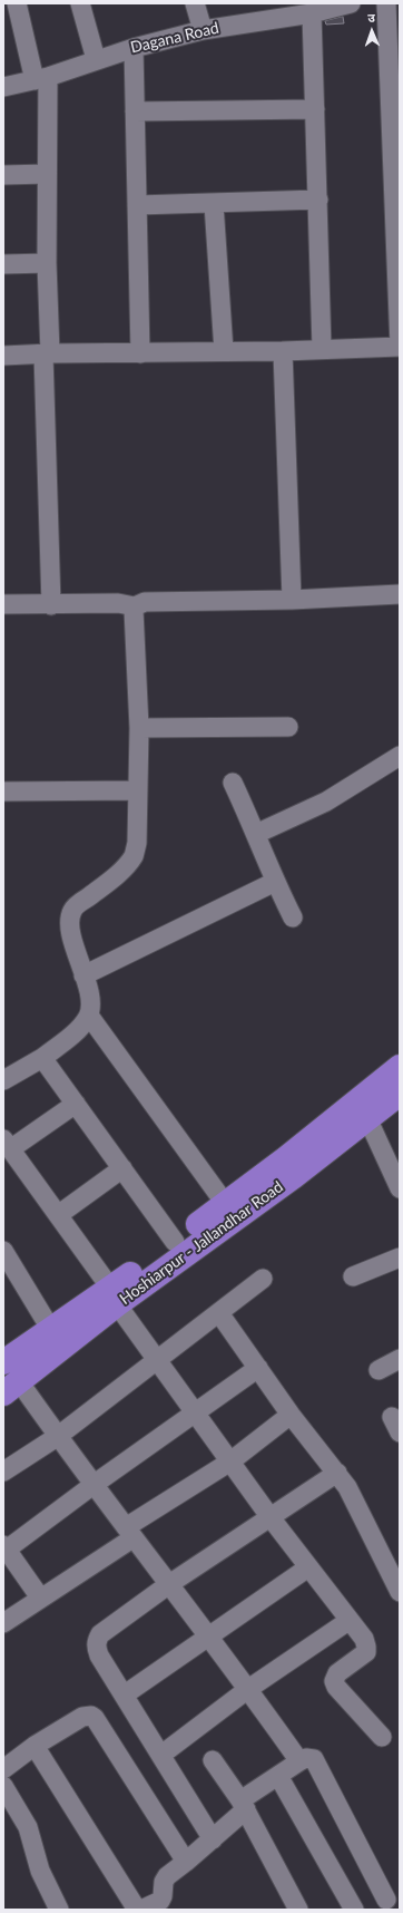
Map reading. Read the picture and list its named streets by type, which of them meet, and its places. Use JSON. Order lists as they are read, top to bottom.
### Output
{
  "streets": {
    "highway": ["Hoshiarpur - Jallandhar Road"],
    "street": ["Dagana Road"]
  },
  "north": "top"
}
